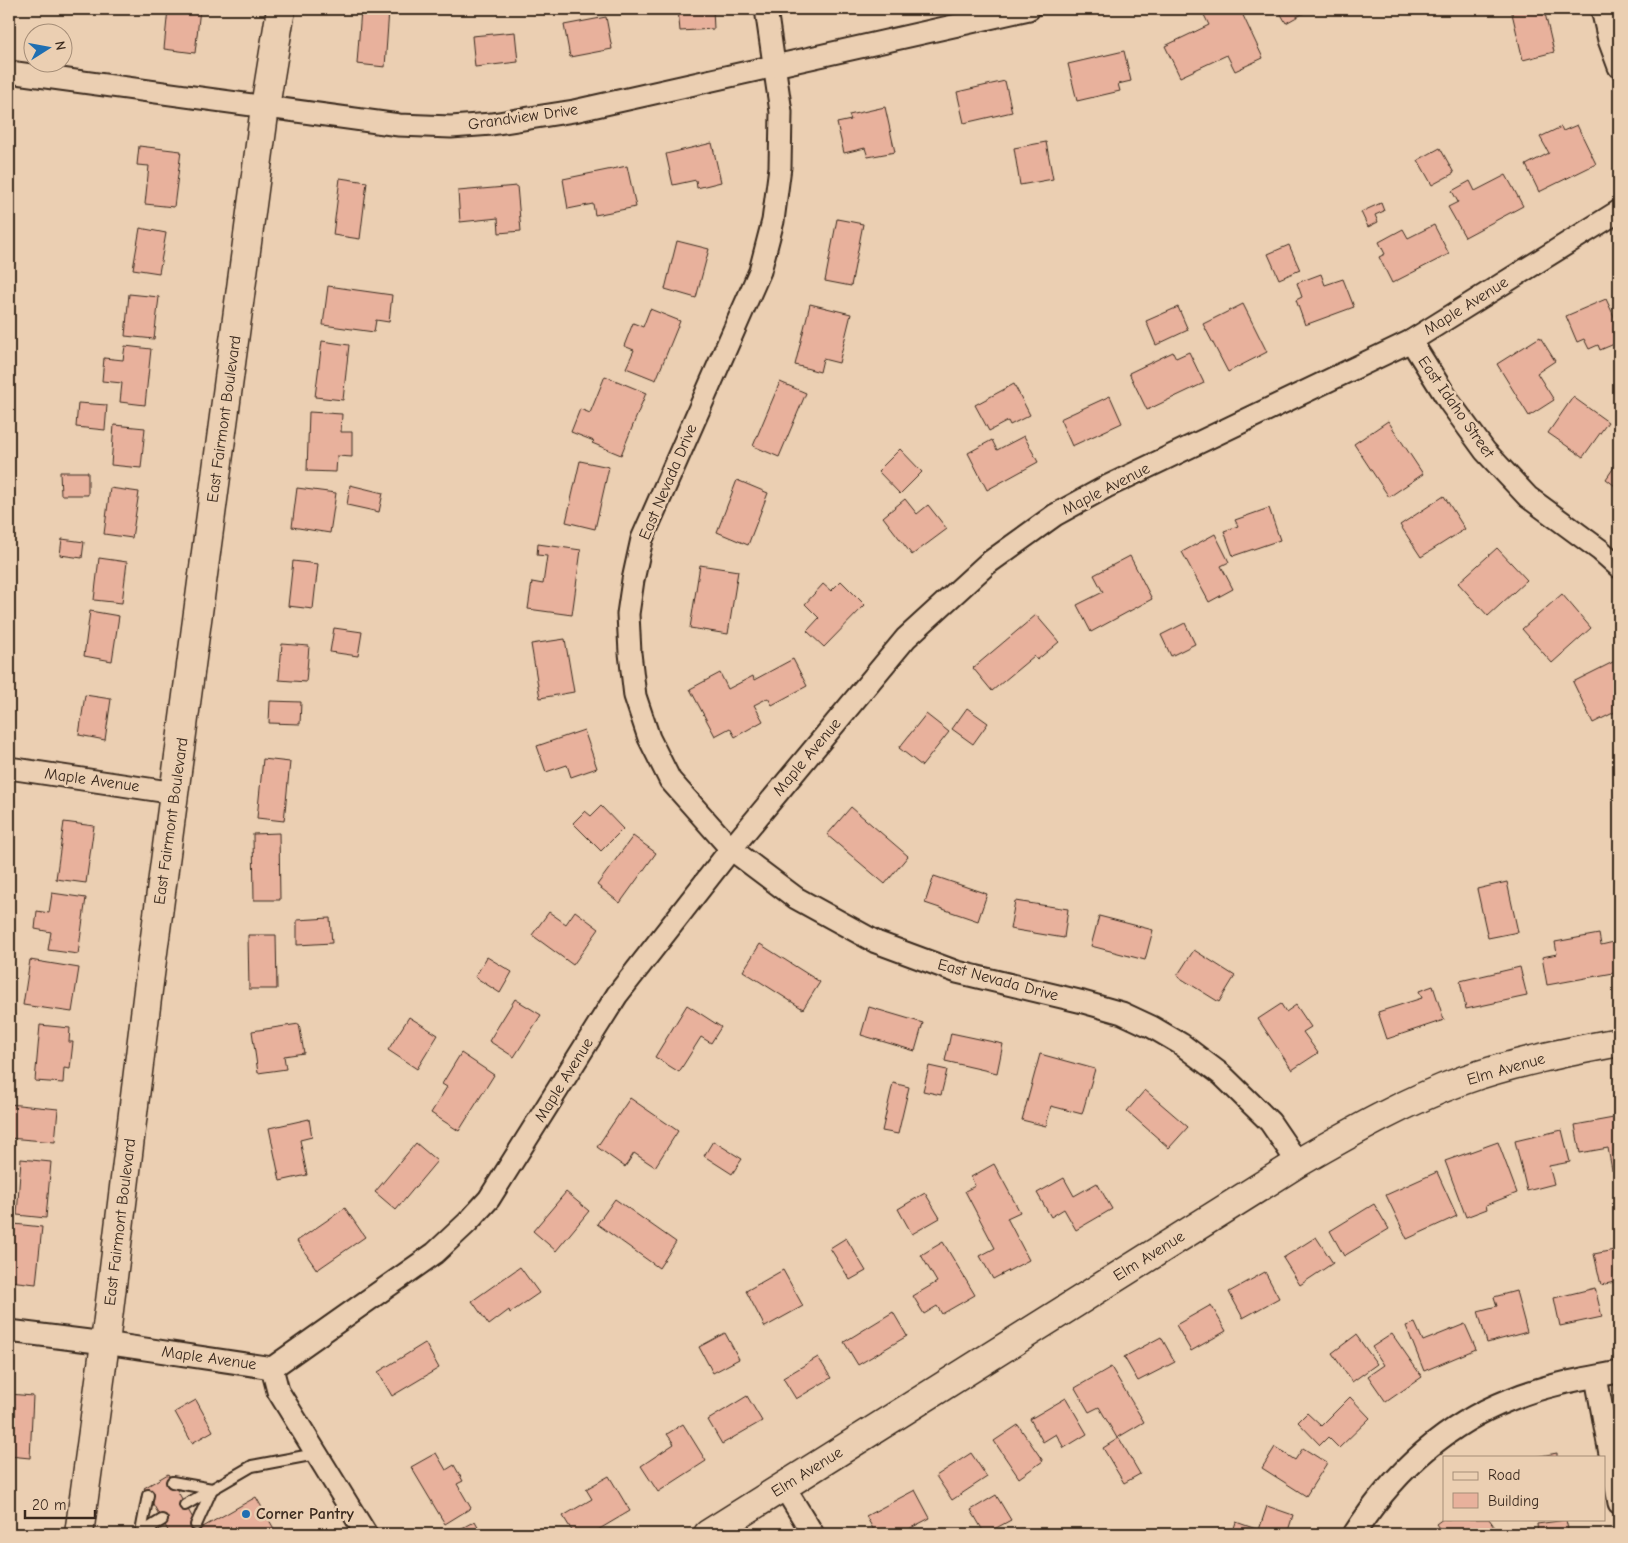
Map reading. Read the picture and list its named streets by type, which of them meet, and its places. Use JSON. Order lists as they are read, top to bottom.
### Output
{
  "streets": {
    "street": [
      "Grandview Drive",
      "Maple Avenue",
      "East Idaho Street",
      "East Fairmont Boulevard",
      "East Nevada Drive",
      "Elm Avenue"
    ]
  },
  "crossings": [
    ["Grandview Drive", "East Fairmont Boulevard"],
    ["Grandview Drive", "East Nevada Drive"],
    ["Maple Avenue", "East Idaho Street"],
    ["Maple Avenue", "East Fairmont Boulevard"],
    ["Maple Avenue", "East Nevada Drive"],
    ["East Nevada Drive", "Elm Avenue"]
  ],
  "places": ["Corner Pantry"],
  "legend": ["Road", "Building"],
  "scale_bar": "20 m",
  "north": "right"
}
